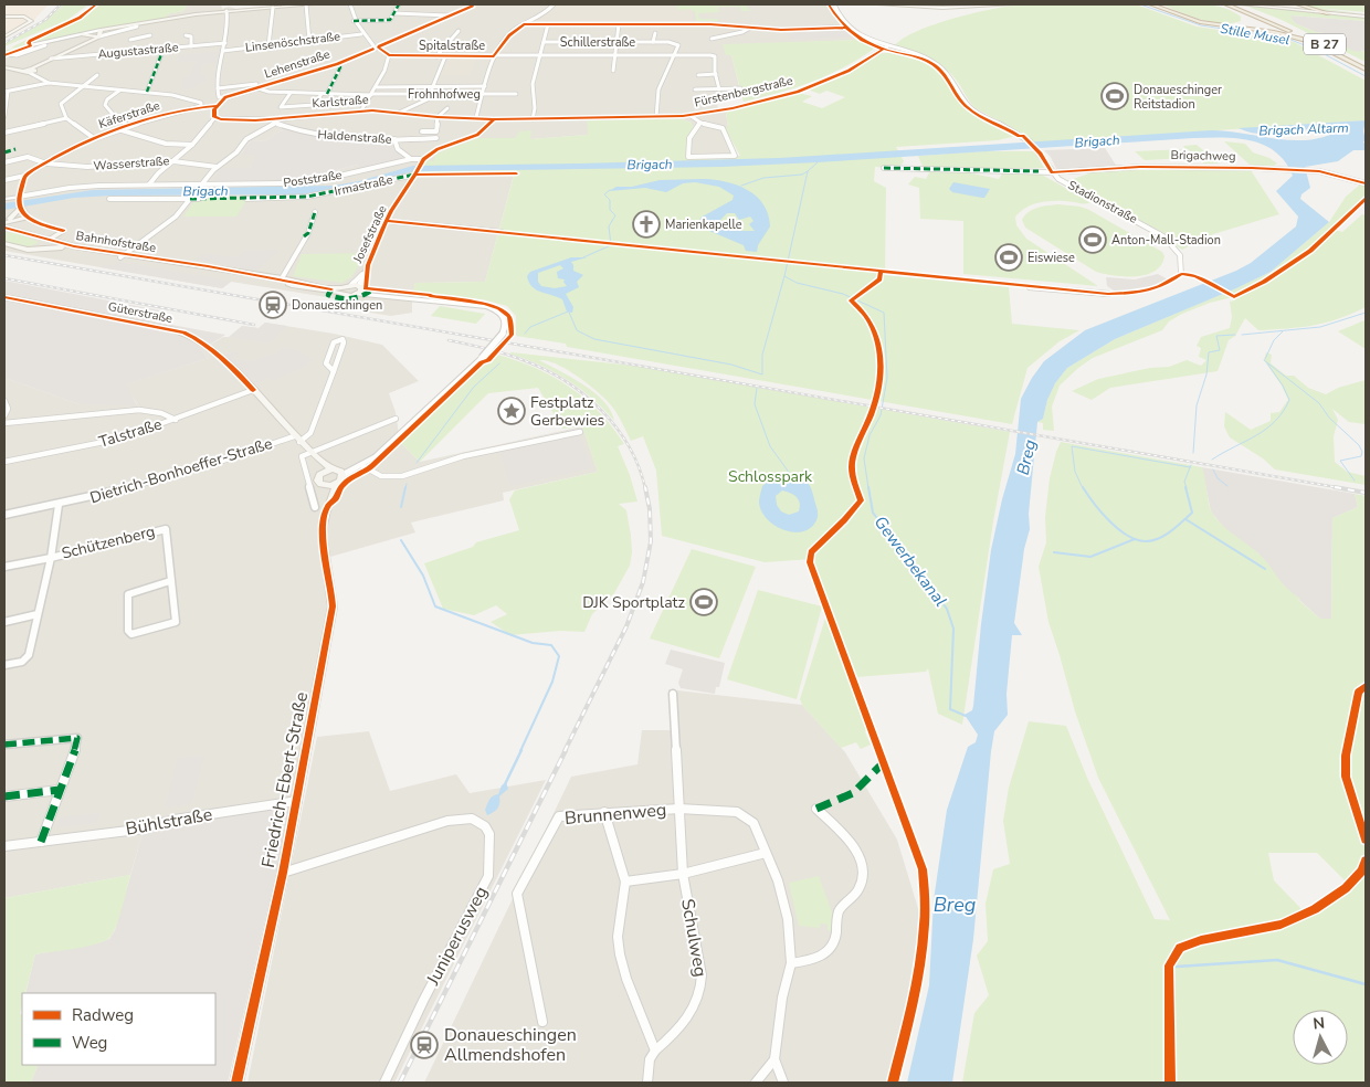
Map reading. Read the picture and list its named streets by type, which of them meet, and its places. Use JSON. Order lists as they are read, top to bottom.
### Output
{
  "streets": {
    "highway": ["B 27"],
    "main road": ["Bahnhofstraße", "Güterstraße", "Friedrich-Ebert-Straße"],
    "street": [
      "Linsenöschstraße",
      "Schillerstraße",
      "Spitalstraße",
      "Augustastraße",
      "Lehenstraße",
      "Fürstenbergstraße",
      "Frohnhofweg",
      "Karlstraße",
      "Käferstraße",
      "Haldenstraße",
      "Brigachweg",
      "Wasserstraße",
      "Poststraße",
      "Irmastraße",
      "Stadionstraße",
      "Josefstraße",
      "Talstraße",
      "Dietrich-Bonhoeffer-Straße",
      "Schützenberg",
      "Brunnenweg",
      "Bühlstraße",
      "Juniperusweg",
      "Schulweg"
    ]
  },
  "crossings": [
    ["Schillerstraße", "Spitalstraße"],
    ["Lehenstraße", "Frohnhofweg"],
    ["Fürstenbergstraße", "Karlstraße"],
    ["Fürstenbergstraße", "Stadionstraße"],
    ["Karlstraße", "Haldenstraße"],
    ["Käferstraße", "Wasserstraße"],
    ["Brigachweg", "Stadionstraße"],
    ["Poststraße", "Josefstraße"],
    ["Irmastraße", "Josefstraße"],
    ["Josefstraße", "Bahnhofstraße"],
    ["Güterstraße", "Talstraße"],
    ["Güterstraße", "Dietrich-Bonhoeffer-Straße"],
    ["Güterstraße", "Friedrich-Ebert-Straße"],
    ["Dietrich-Bonhoeffer-Straße", "Schützenberg"],
    ["Friedrich-Ebert-Straße", "Bühlstraße"],
    ["Friedrich-Ebert-Straße", "Juniperusweg"],
    ["Brunnenweg", "Schulweg"]
  ],
  "water": [
    "Stille Musel",
    "Brigach Altarm",
    "Brigach",
    "Breg",
    "Gewerbekanal"
  ],
  "parks": ["Schlosspark"],
  "places": {
    "sports": [
      "Donaueschinger Reitstadion",
      "Anton-Mall-Stadion",
      "Eiswiese",
      "DJK Sportplatz"
    ],
    "church": ["Marienkapelle"],
    "station": ["Donaueschingen", "Donaueschingen Allmendshofen"],
    "place": ["Festplatz Gerbewies"]
  },
  "legend": ["Radweg", "Weg"],
  "north": "top"
}
